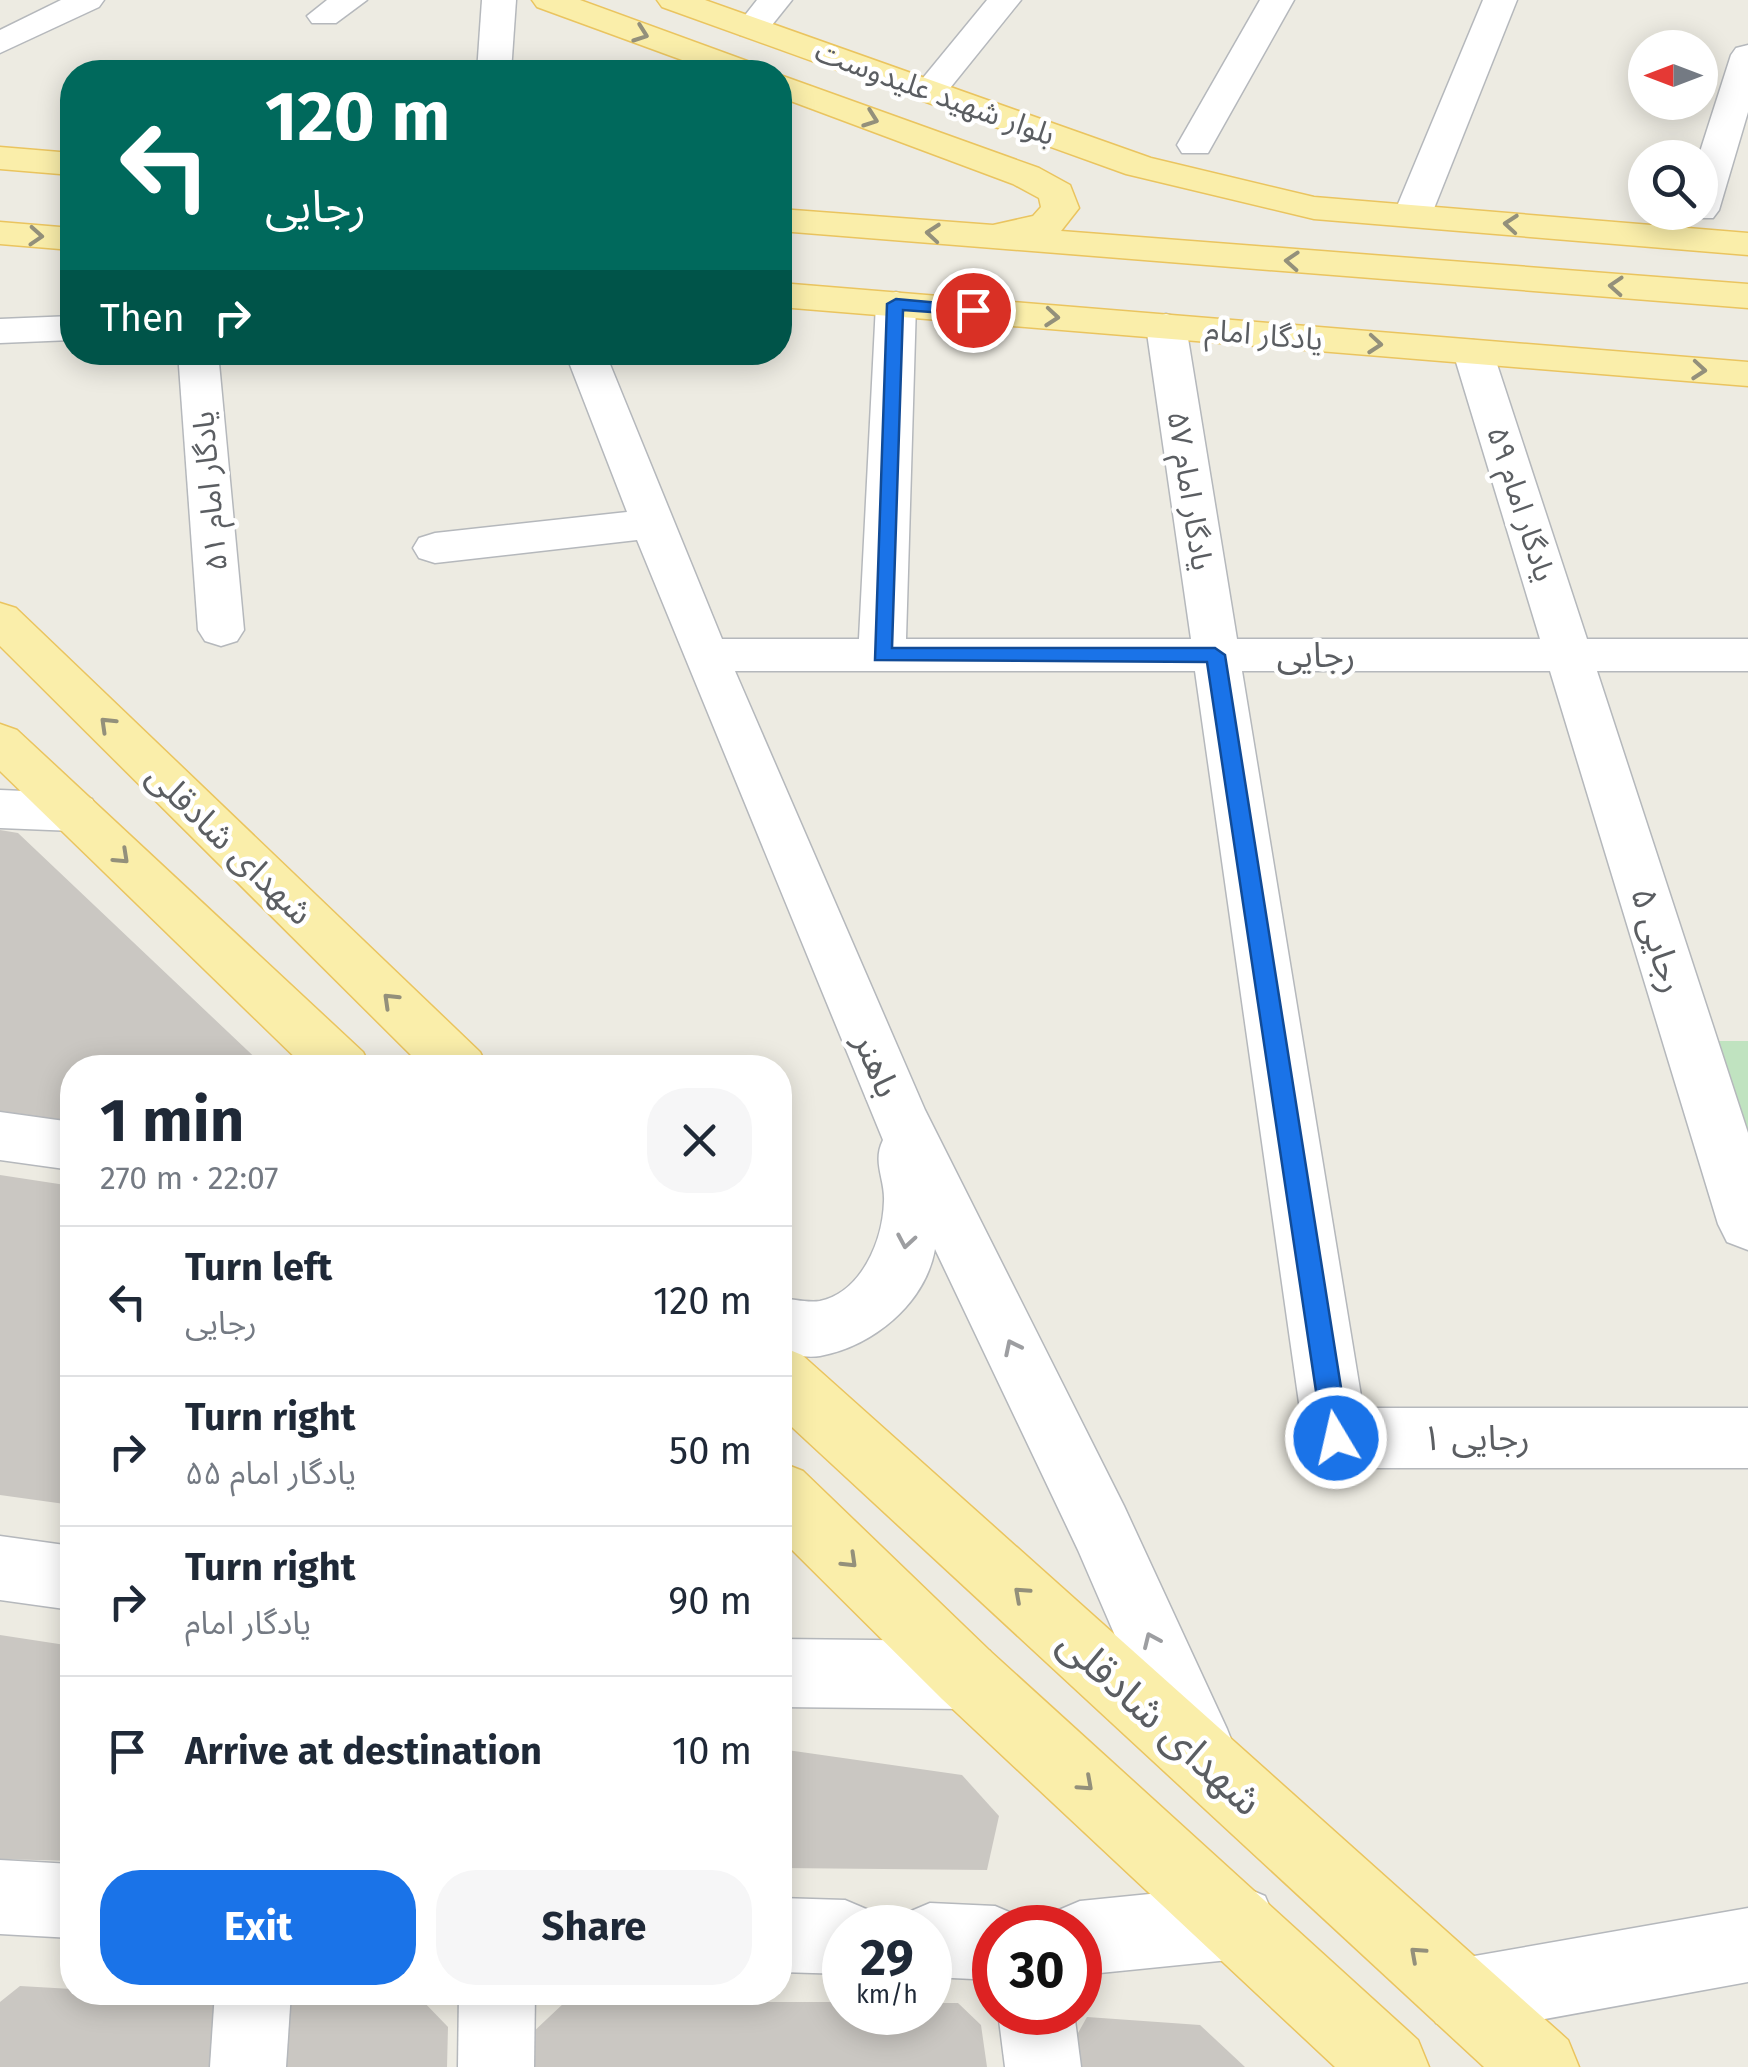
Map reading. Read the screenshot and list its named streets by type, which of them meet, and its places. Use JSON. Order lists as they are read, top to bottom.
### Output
{
  "streets": {
    "main road": ["بلوار شهید علیدوست", "یادگار امام", "شهدای شادقلی"],
    "street": [
      "یادگار امام ۵۱",
      "یادگار امام ۵۷",
      "یادگار امام ۵۹",
      "رجایی",
      "رجایی ۵",
      "باهنر",
      "رجایی ۱"
    ]
  },
  "crossings": [
    ["یادگار امام", "یادگار امام ۵۷"],
    ["یادگار امام", "یادگار امام ۵۹"],
    ["یادگار امام ۵۷", "رجایی"],
    ["یادگار امام ۵۷", "رجایی ۱"],
    ["یادگار امام ۵۹", "رجایی"],
    ["یادگار امام ۵۹", "رجایی ۵"],
    ["رجایی", "رجایی ۵"],
    ["رجایی", "باهنر"],
    ["رجایی", "رجایی ۱"],
    ["شهدای شادقلی", "باهنر"]
  ],
  "one_way": ["باهنر"],
  "north": "left",
  "page": {
    "turn": ["120 m", "رجایی"],
    "then": "Then",
    "heading": ["1 min", "270 m · 22:07"],
    "list": [
      {
        "name": "Turn left",
        "note": "رجایی",
        "value": "120 m"
      },
      {
        "name": "Turn right",
        "note": "یادگار امام ۵۵",
        "value": "50 m"
      },
      {
        "name": "Turn right",
        "note": "یادگار امام",
        "value": "90 m"
      },
      {
        "name": "Arrive at destination",
        "value": "10 m"
      }
    ],
    "buttons": ["Exit", "Share"],
    "speed": "29 km/h",
    "limit": "30"
  }
}
